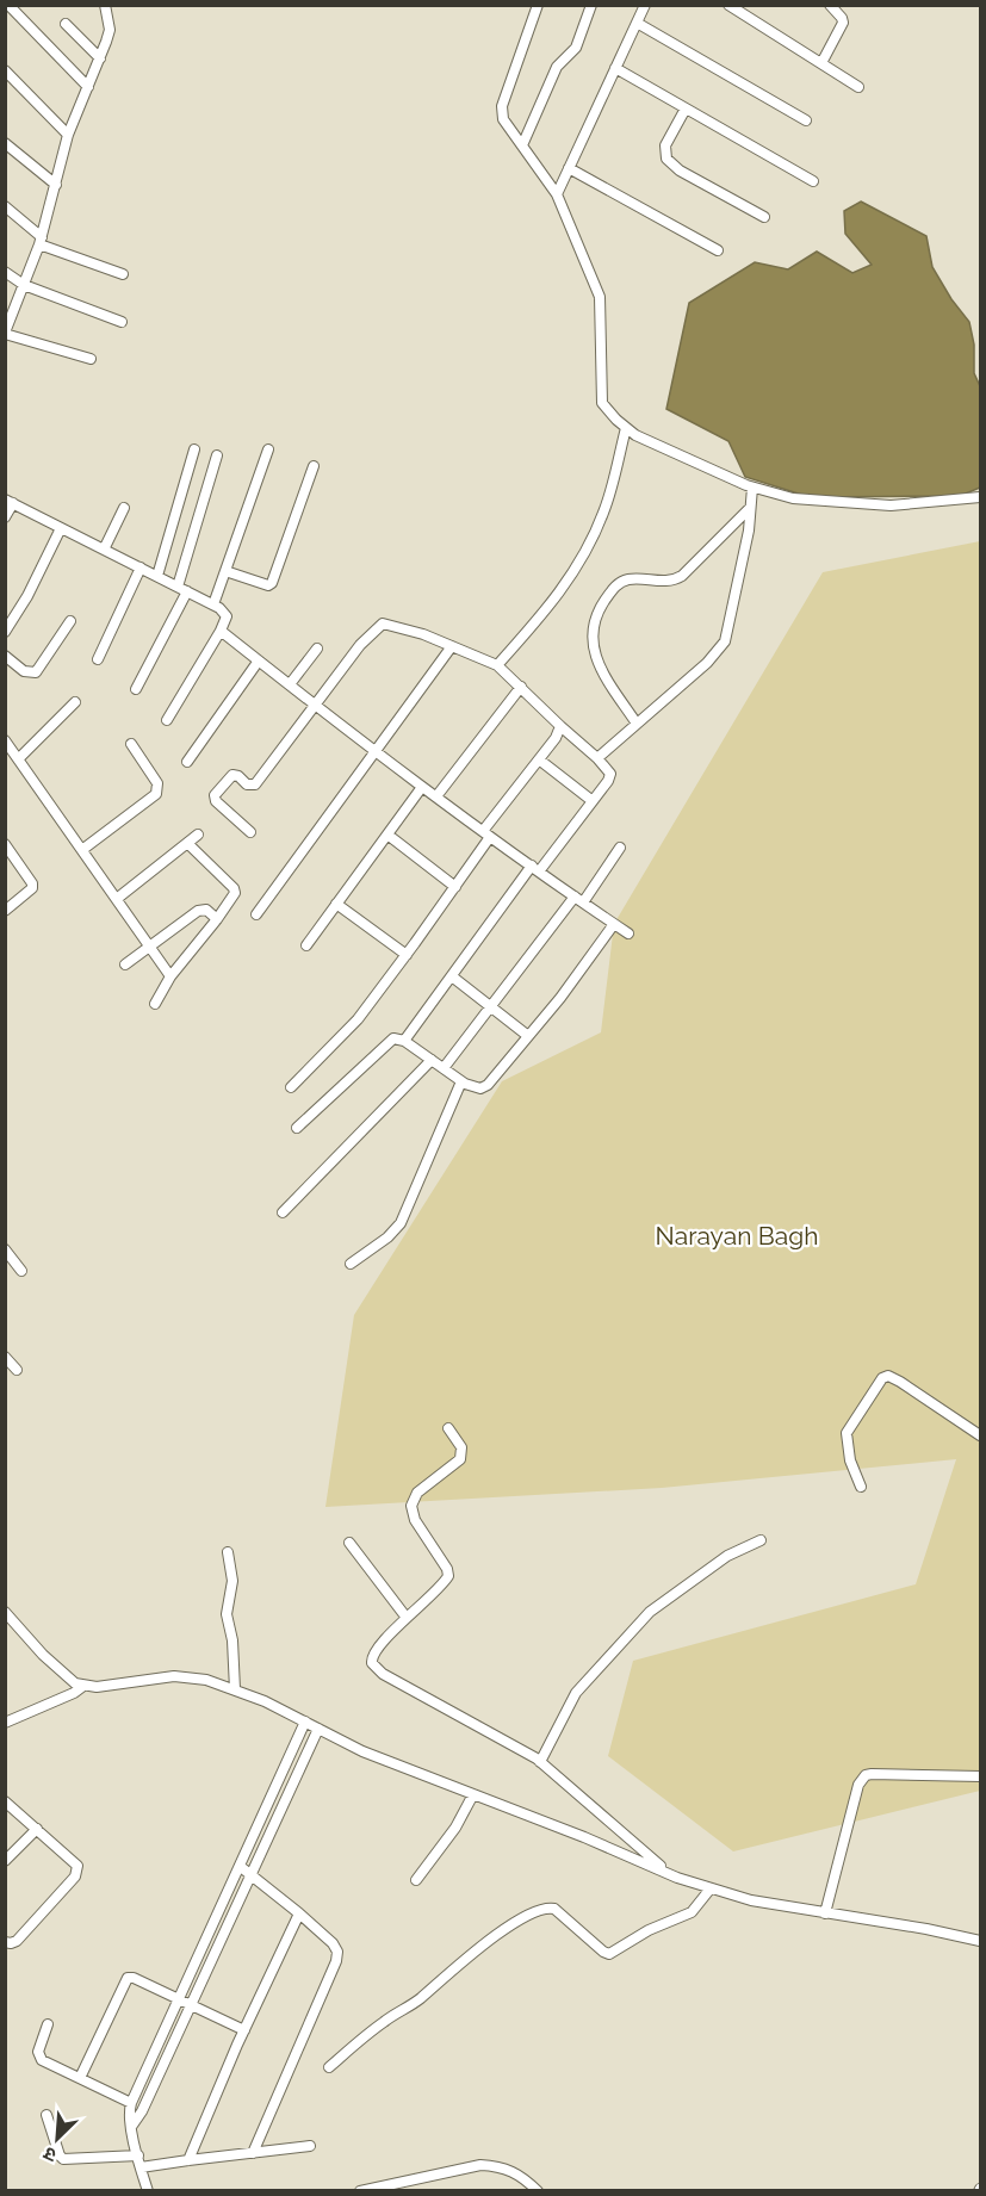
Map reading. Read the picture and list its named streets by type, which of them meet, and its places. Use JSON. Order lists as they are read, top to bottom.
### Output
{
  "parks": ["Narayan Bagh"],
  "north": "bottom left"
}
